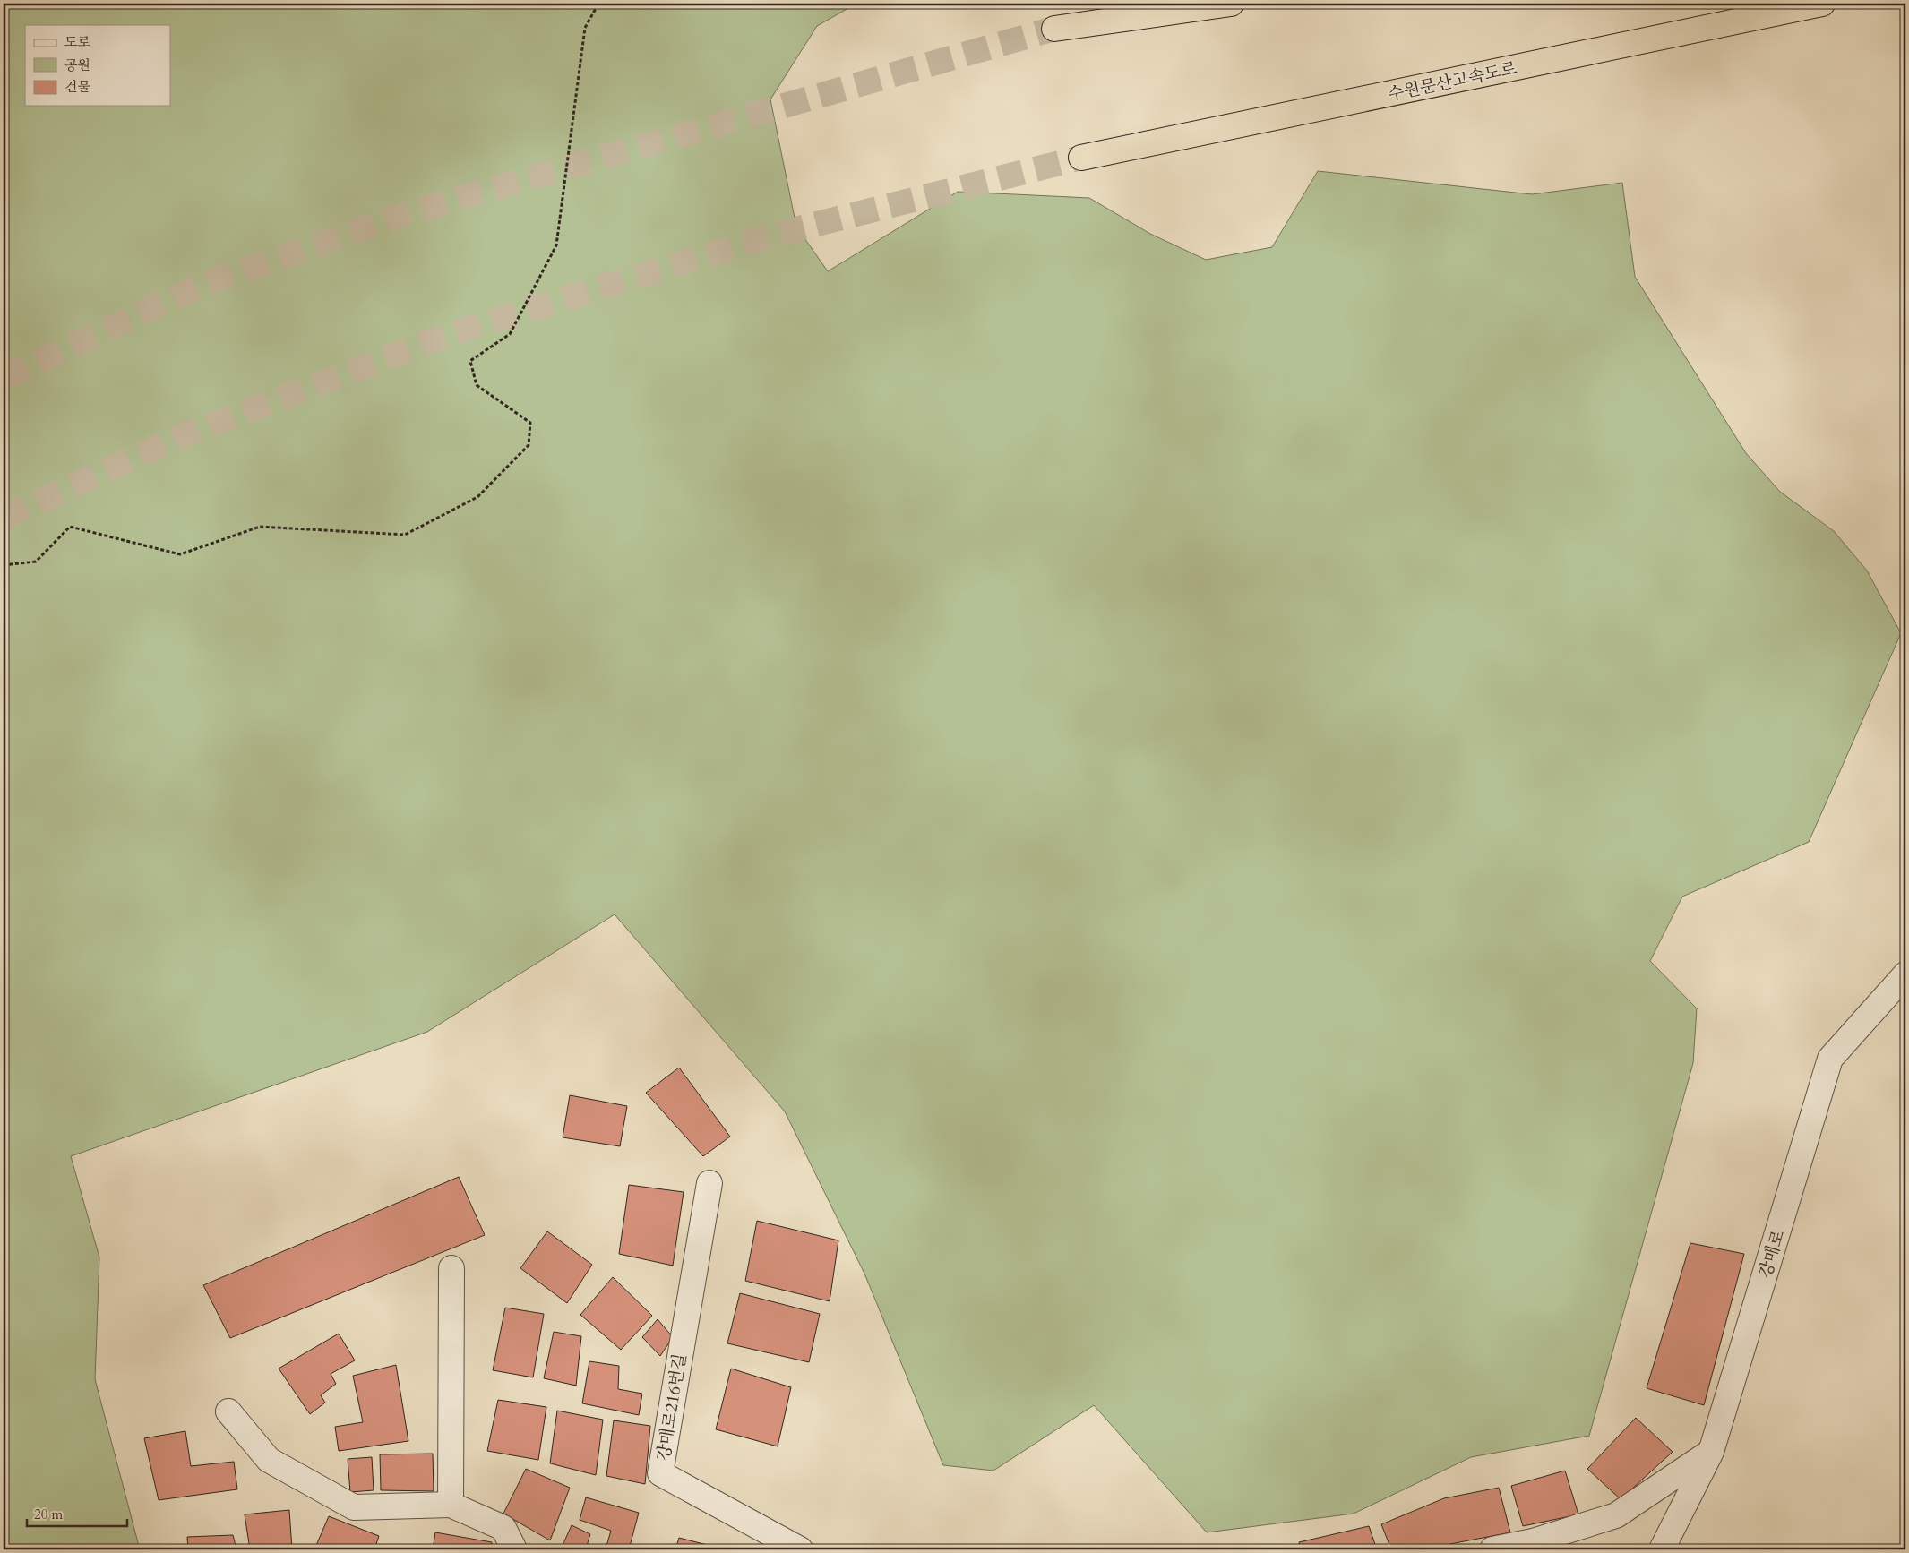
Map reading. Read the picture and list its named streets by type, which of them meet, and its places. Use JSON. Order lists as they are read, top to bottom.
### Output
{
  "streets": {
    "highway": ["수원문산고속도로"],
    "street": ["강매로", "강매로216번길"]
  },
  "legend": ["도로", "공원", "건물"],
  "scale_bar": "20 m"
}
